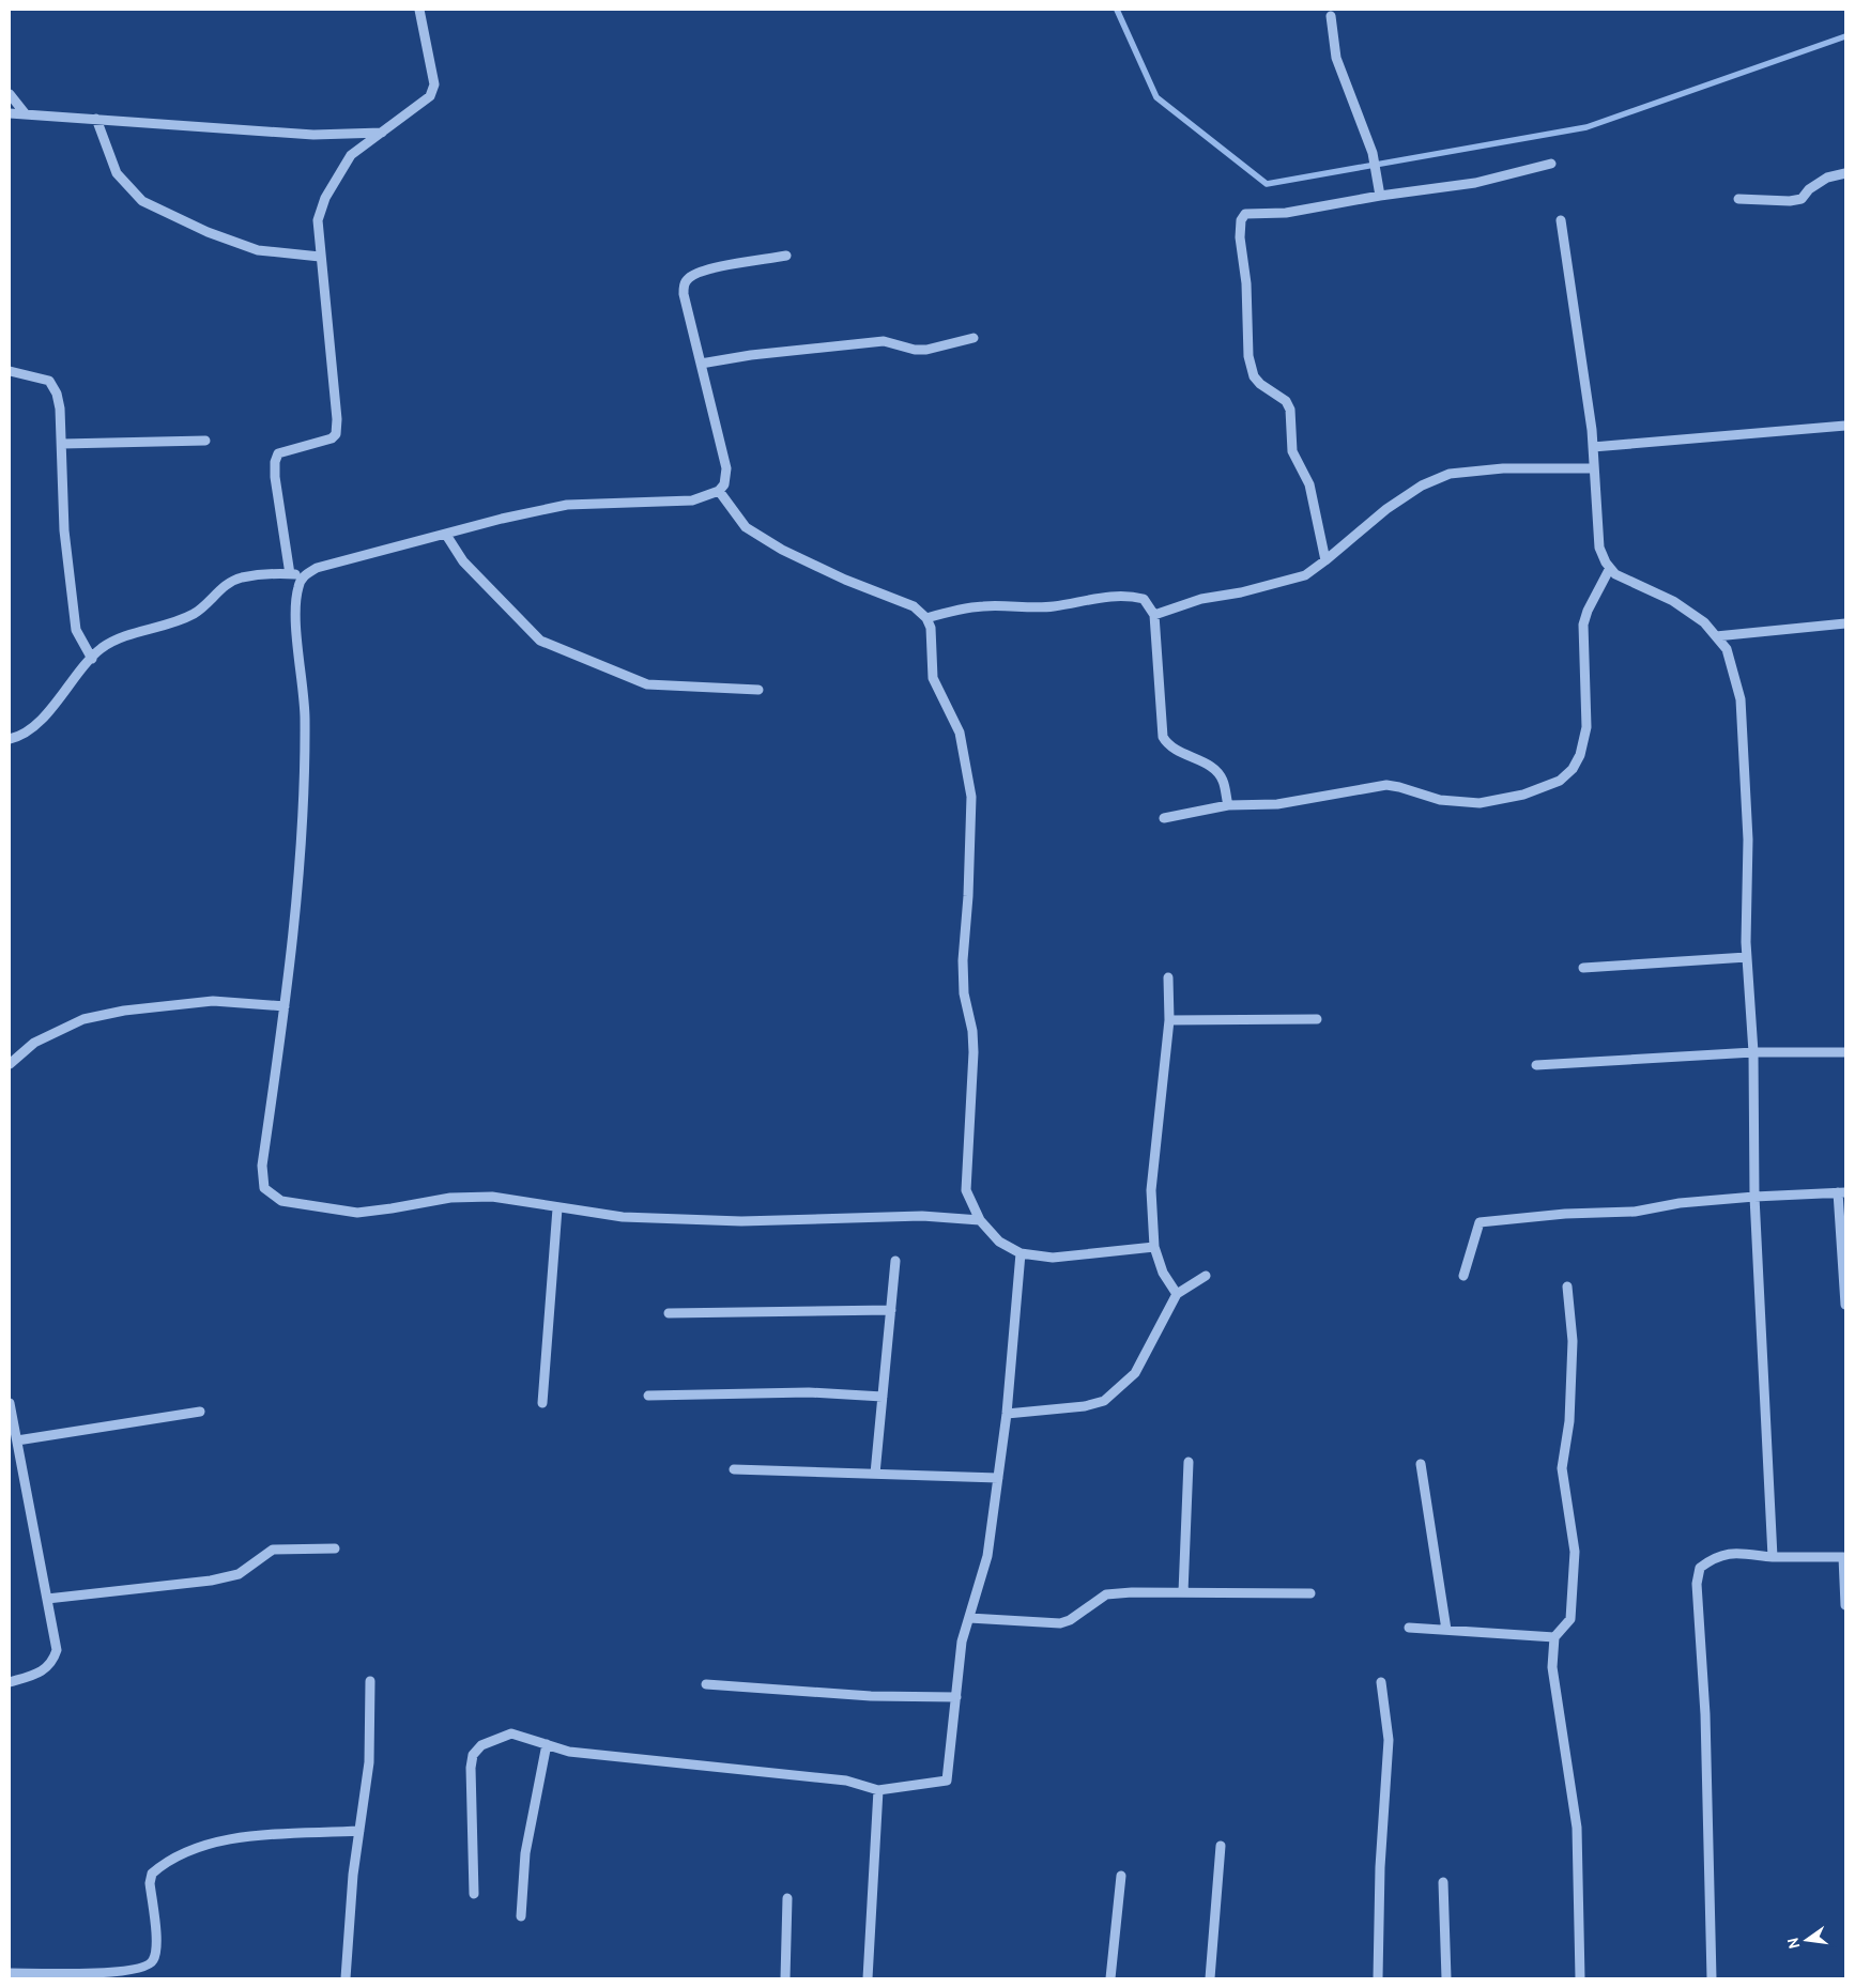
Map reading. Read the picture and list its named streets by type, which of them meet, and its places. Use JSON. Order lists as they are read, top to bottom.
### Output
{
  "north": "left"
}
